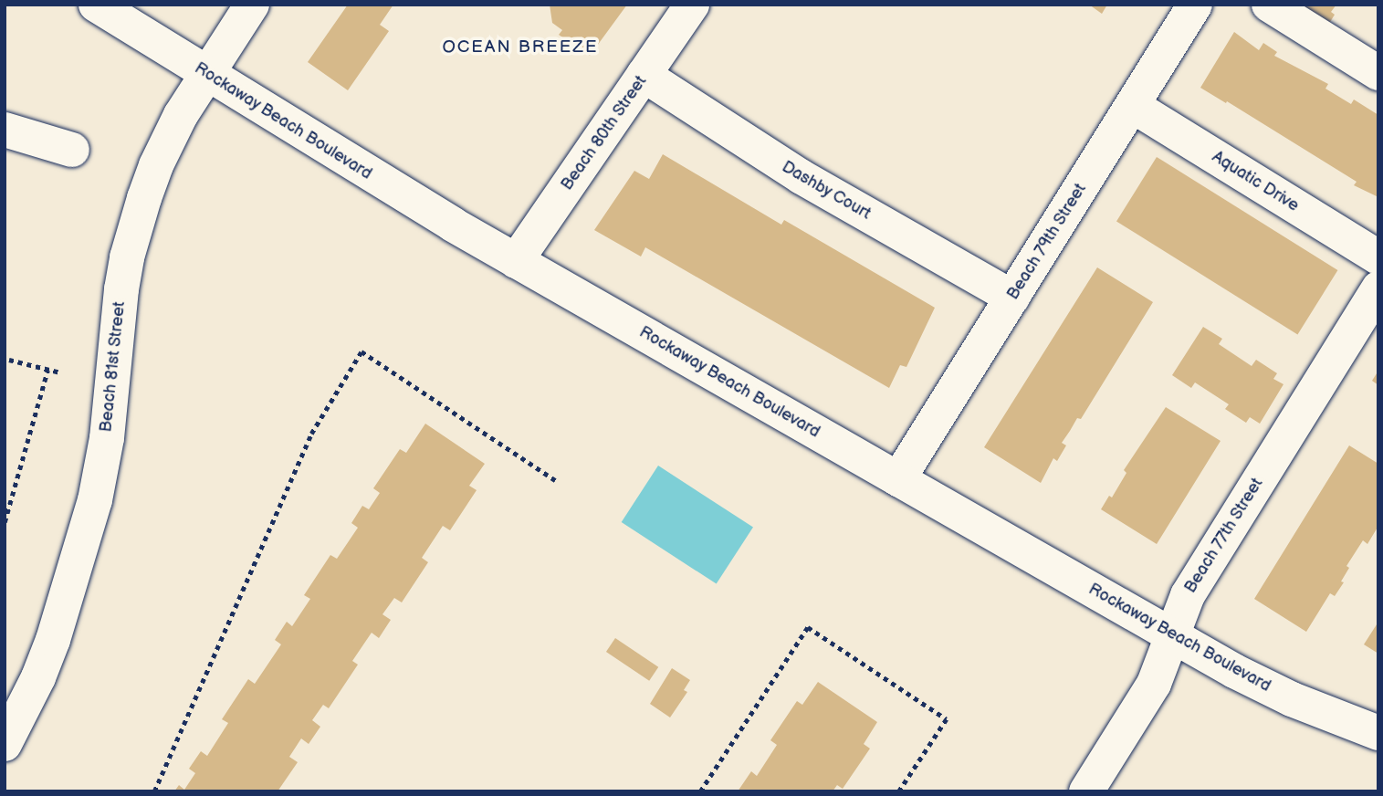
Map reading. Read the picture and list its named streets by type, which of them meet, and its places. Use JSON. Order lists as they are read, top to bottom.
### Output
{
  "streets": {
    "street": [
      "Rockaway Beach Boulevard",
      "Beach 80th Street",
      "Aquatic Drive",
      "Dashby Court",
      "Beach 79th Street",
      "Beach 81st Street",
      "Beach 77th Street"
    ]
  },
  "crossings": [
    ["Rockaway Beach Boulevard", "Beach 80th Street"],
    ["Rockaway Beach Boulevard", "Beach 79th Street"],
    ["Rockaway Beach Boulevard", "Beach 81st Street"],
    ["Rockaway Beach Boulevard", "Beach 77th Street"],
    ["Beach 80th Street", "Dashby Court"],
    ["Aquatic Drive", "Beach 79th Street"],
    ["Dashby Court", "Beach 79th Street"]
  ],
  "districts": ["OCEAN BREEZE"]
}
